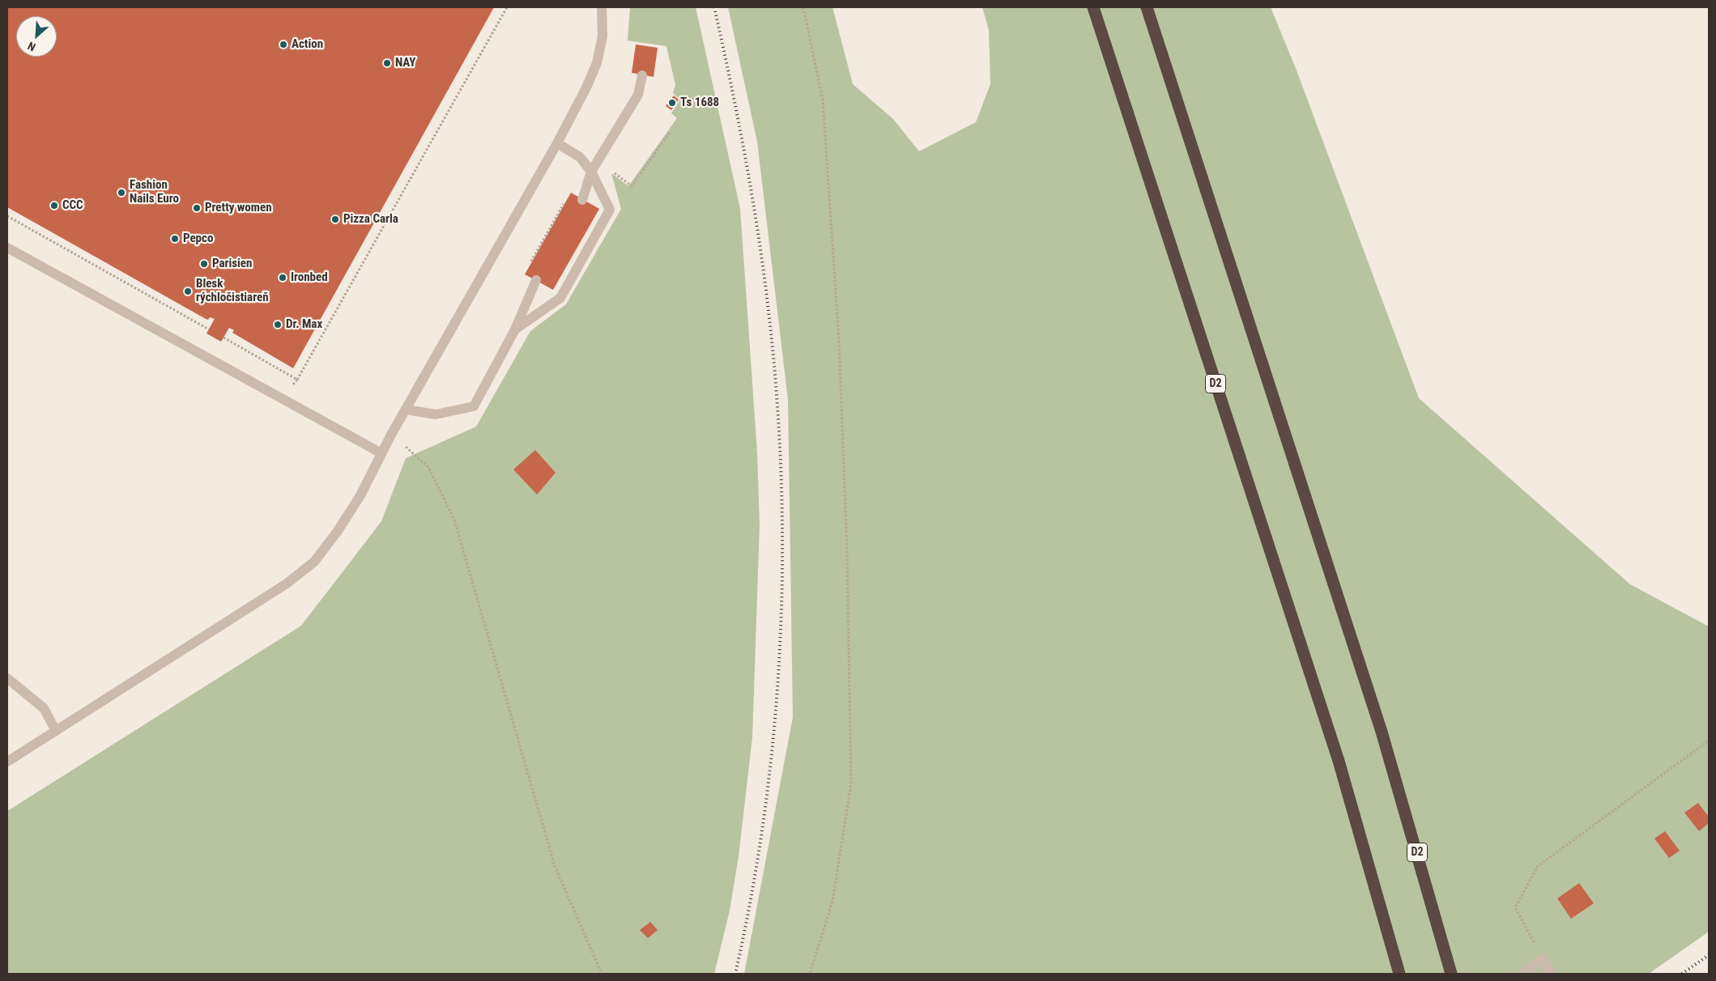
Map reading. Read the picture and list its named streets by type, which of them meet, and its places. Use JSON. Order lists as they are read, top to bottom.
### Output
{
  "streets": {
    "highway": ["D2"]
  },
  "places": [
    "Action",
    "NAY",
    "Ts 1688",
    "Fashion Nails Euro",
    "CCC",
    "Pretty women",
    "Pizza Carla",
    "Pepco",
    "Parisien",
    "Ironbed",
    "Blesk rýchločistiareň",
    "Dr. Max"
  ],
  "north": "bottom left"
}
